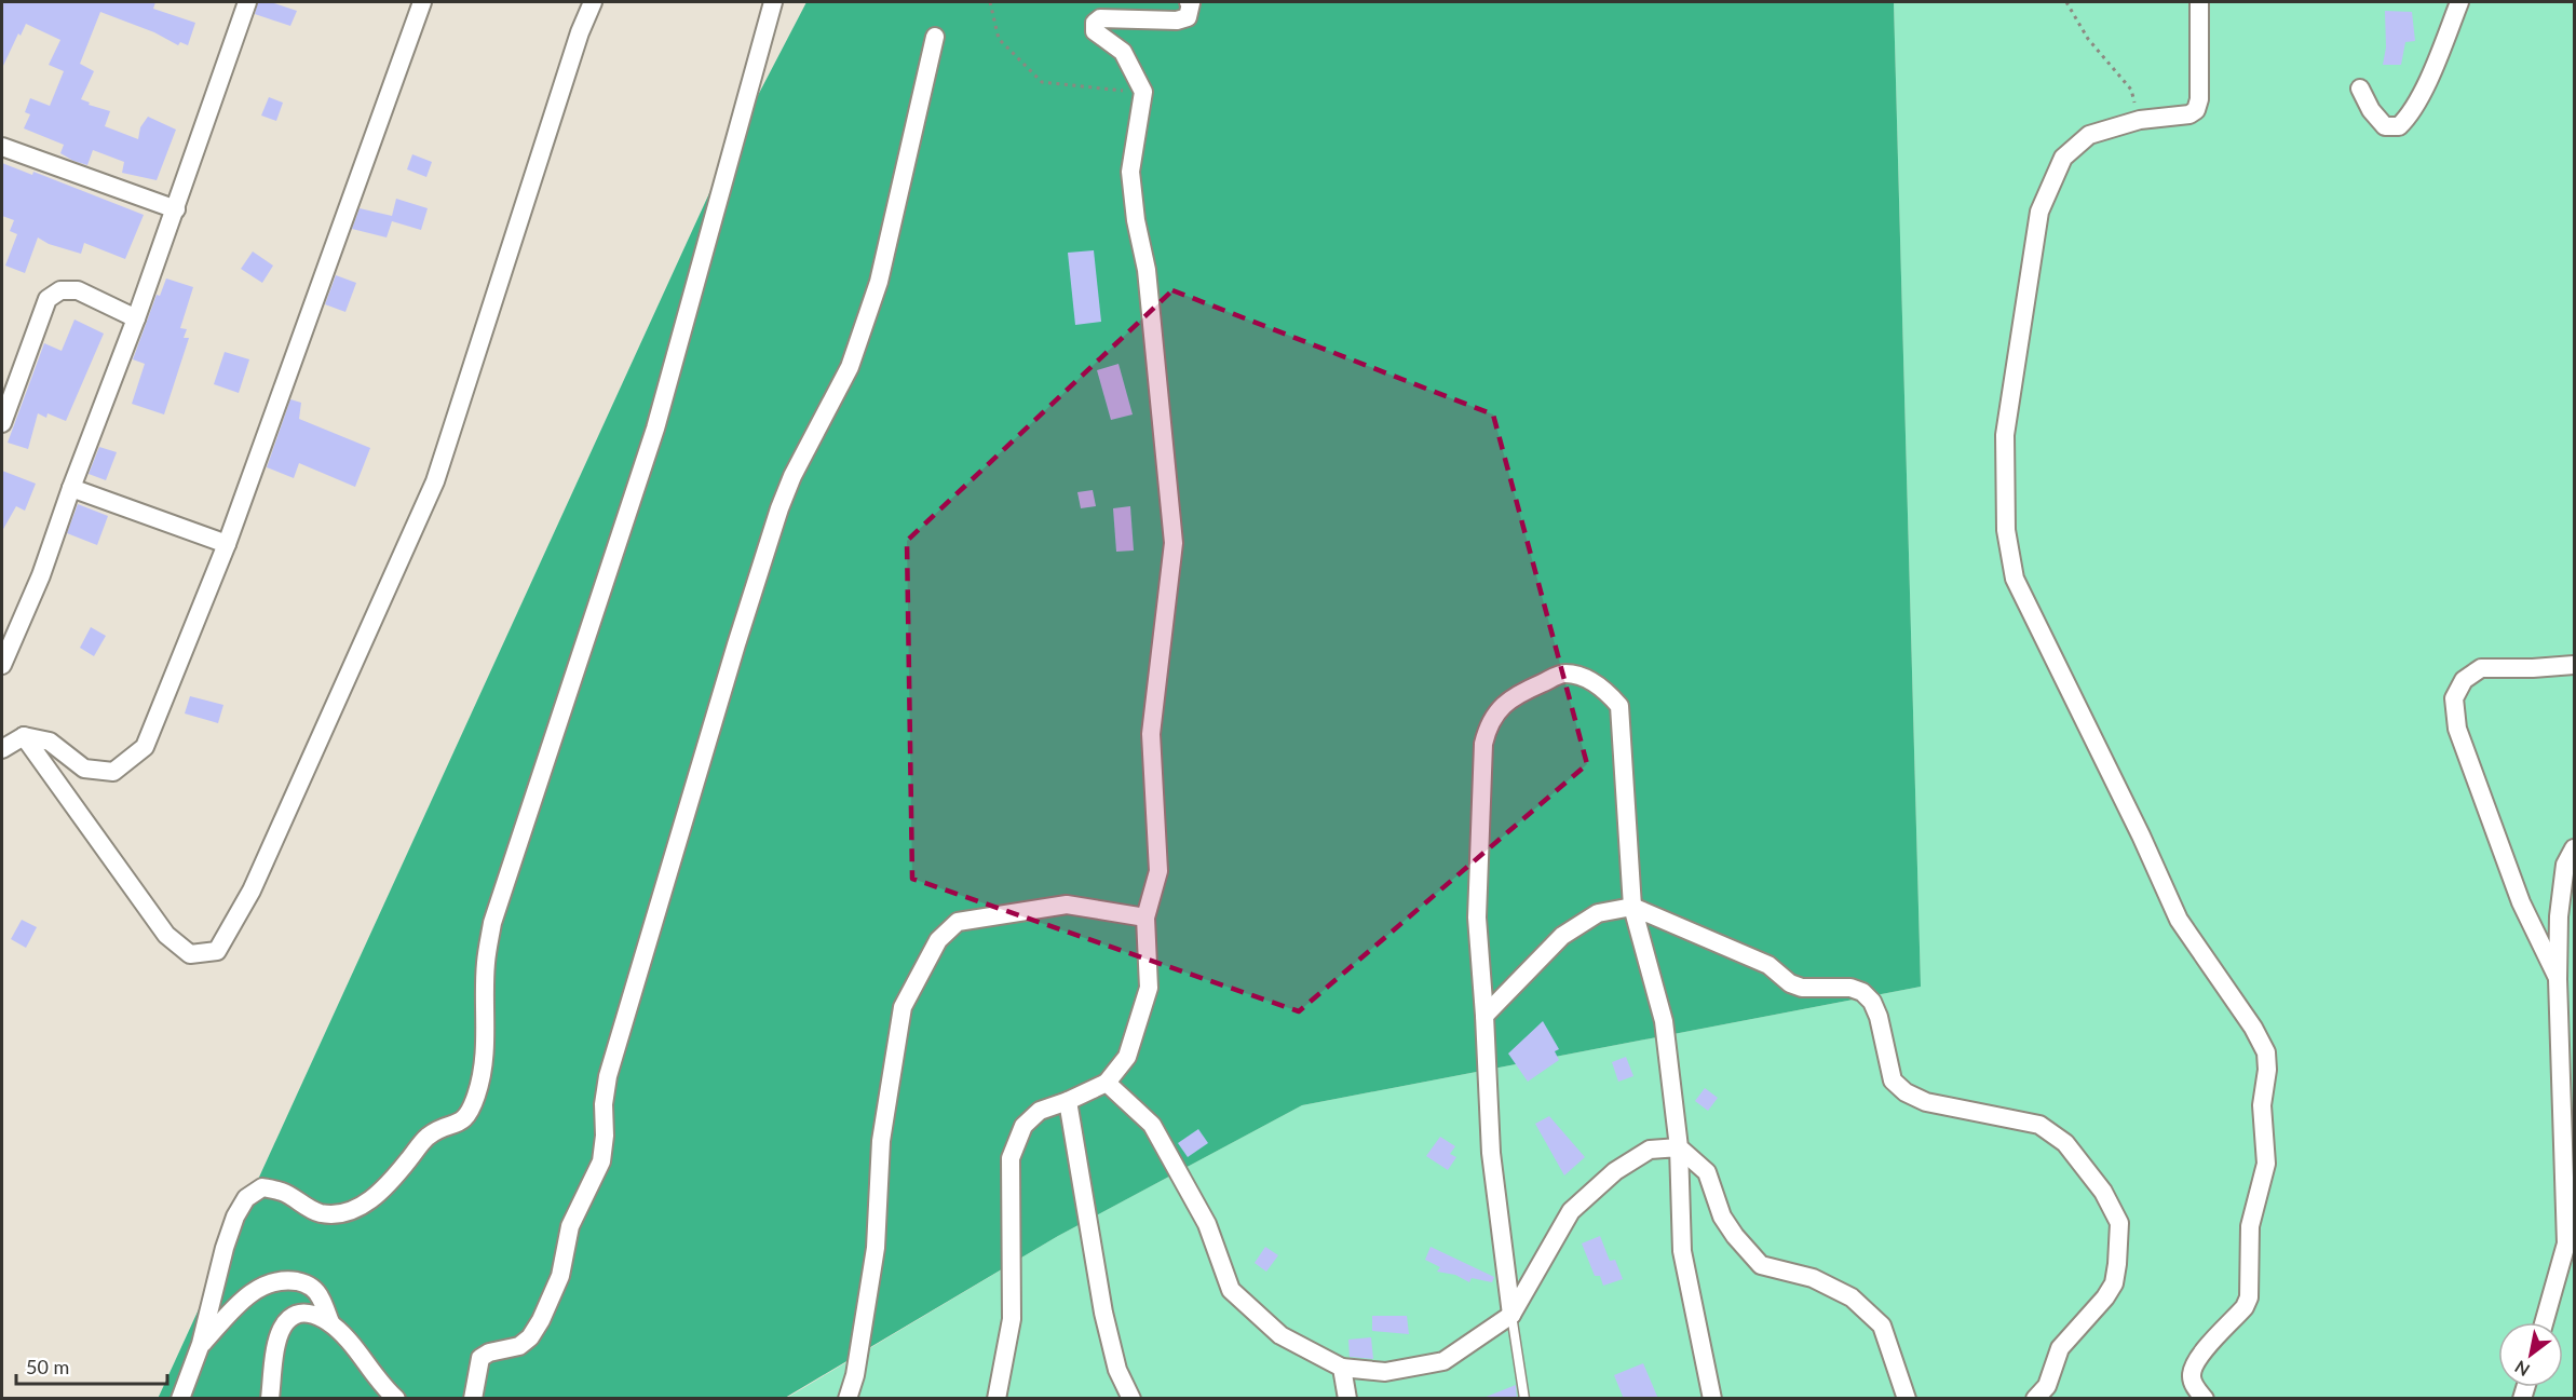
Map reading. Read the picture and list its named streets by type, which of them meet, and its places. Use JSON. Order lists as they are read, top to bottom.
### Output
{
  "scale_bar": "50 m",
  "north": "bottom left"
}
